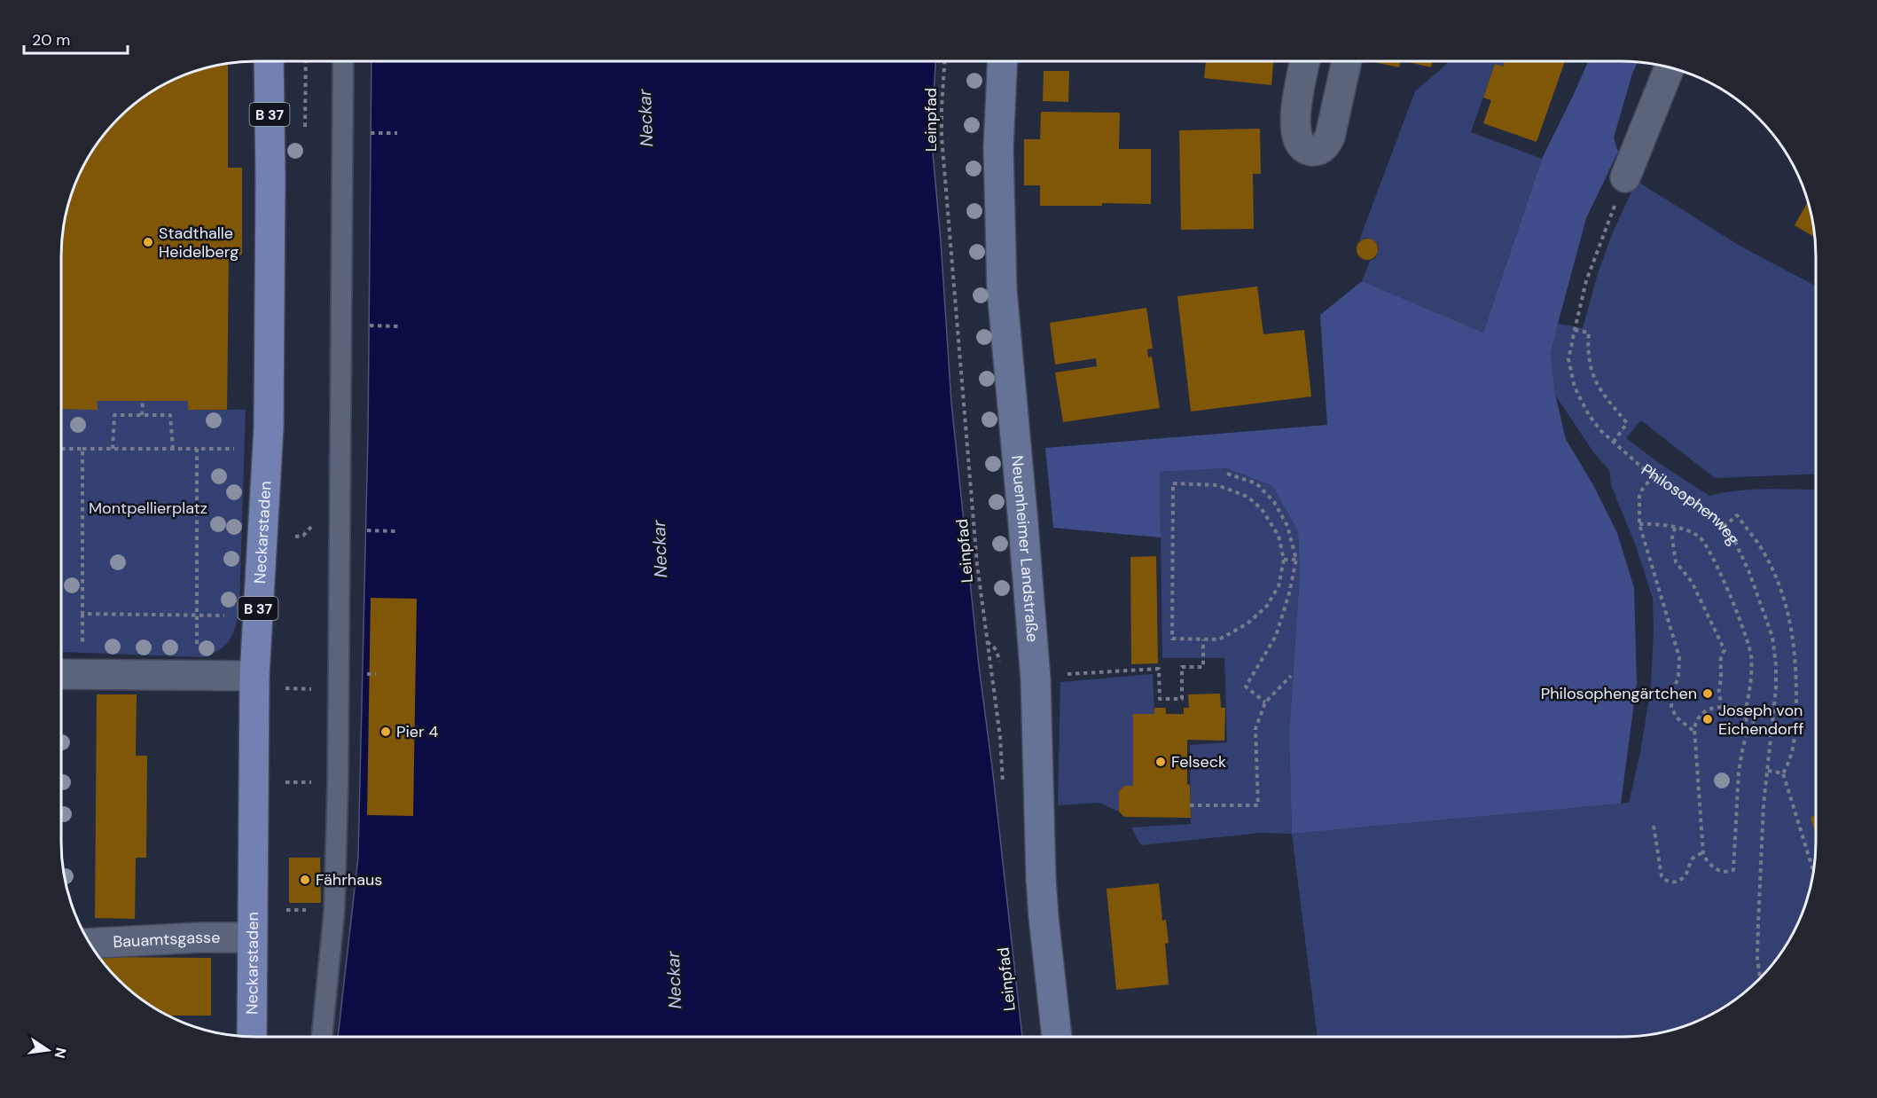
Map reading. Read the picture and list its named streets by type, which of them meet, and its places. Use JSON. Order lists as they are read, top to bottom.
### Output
{
  "streets": {
    "main road": ["B 37", "Neckarstaden", "Neuenheimer Landstraße"],
    "street": ["Bauamtsgasse"],
    "path": ["Leinpfad", "Philosophenweg"]
  },
  "crossings": [
    ["Neckarstaden", "Bauamtsgasse"]
  ],
  "water": ["Neckar"],
  "parks": ["Montpellierplatz"],
  "places": [
    "Stadthalle Heidelberg",
    "Philosophengärtchen",
    "Joseph von Eichendorff",
    "Pier 4",
    "Felseck",
    "Fährhaus"
  ],
  "scale_bar": "20 m",
  "north": "right"
}
